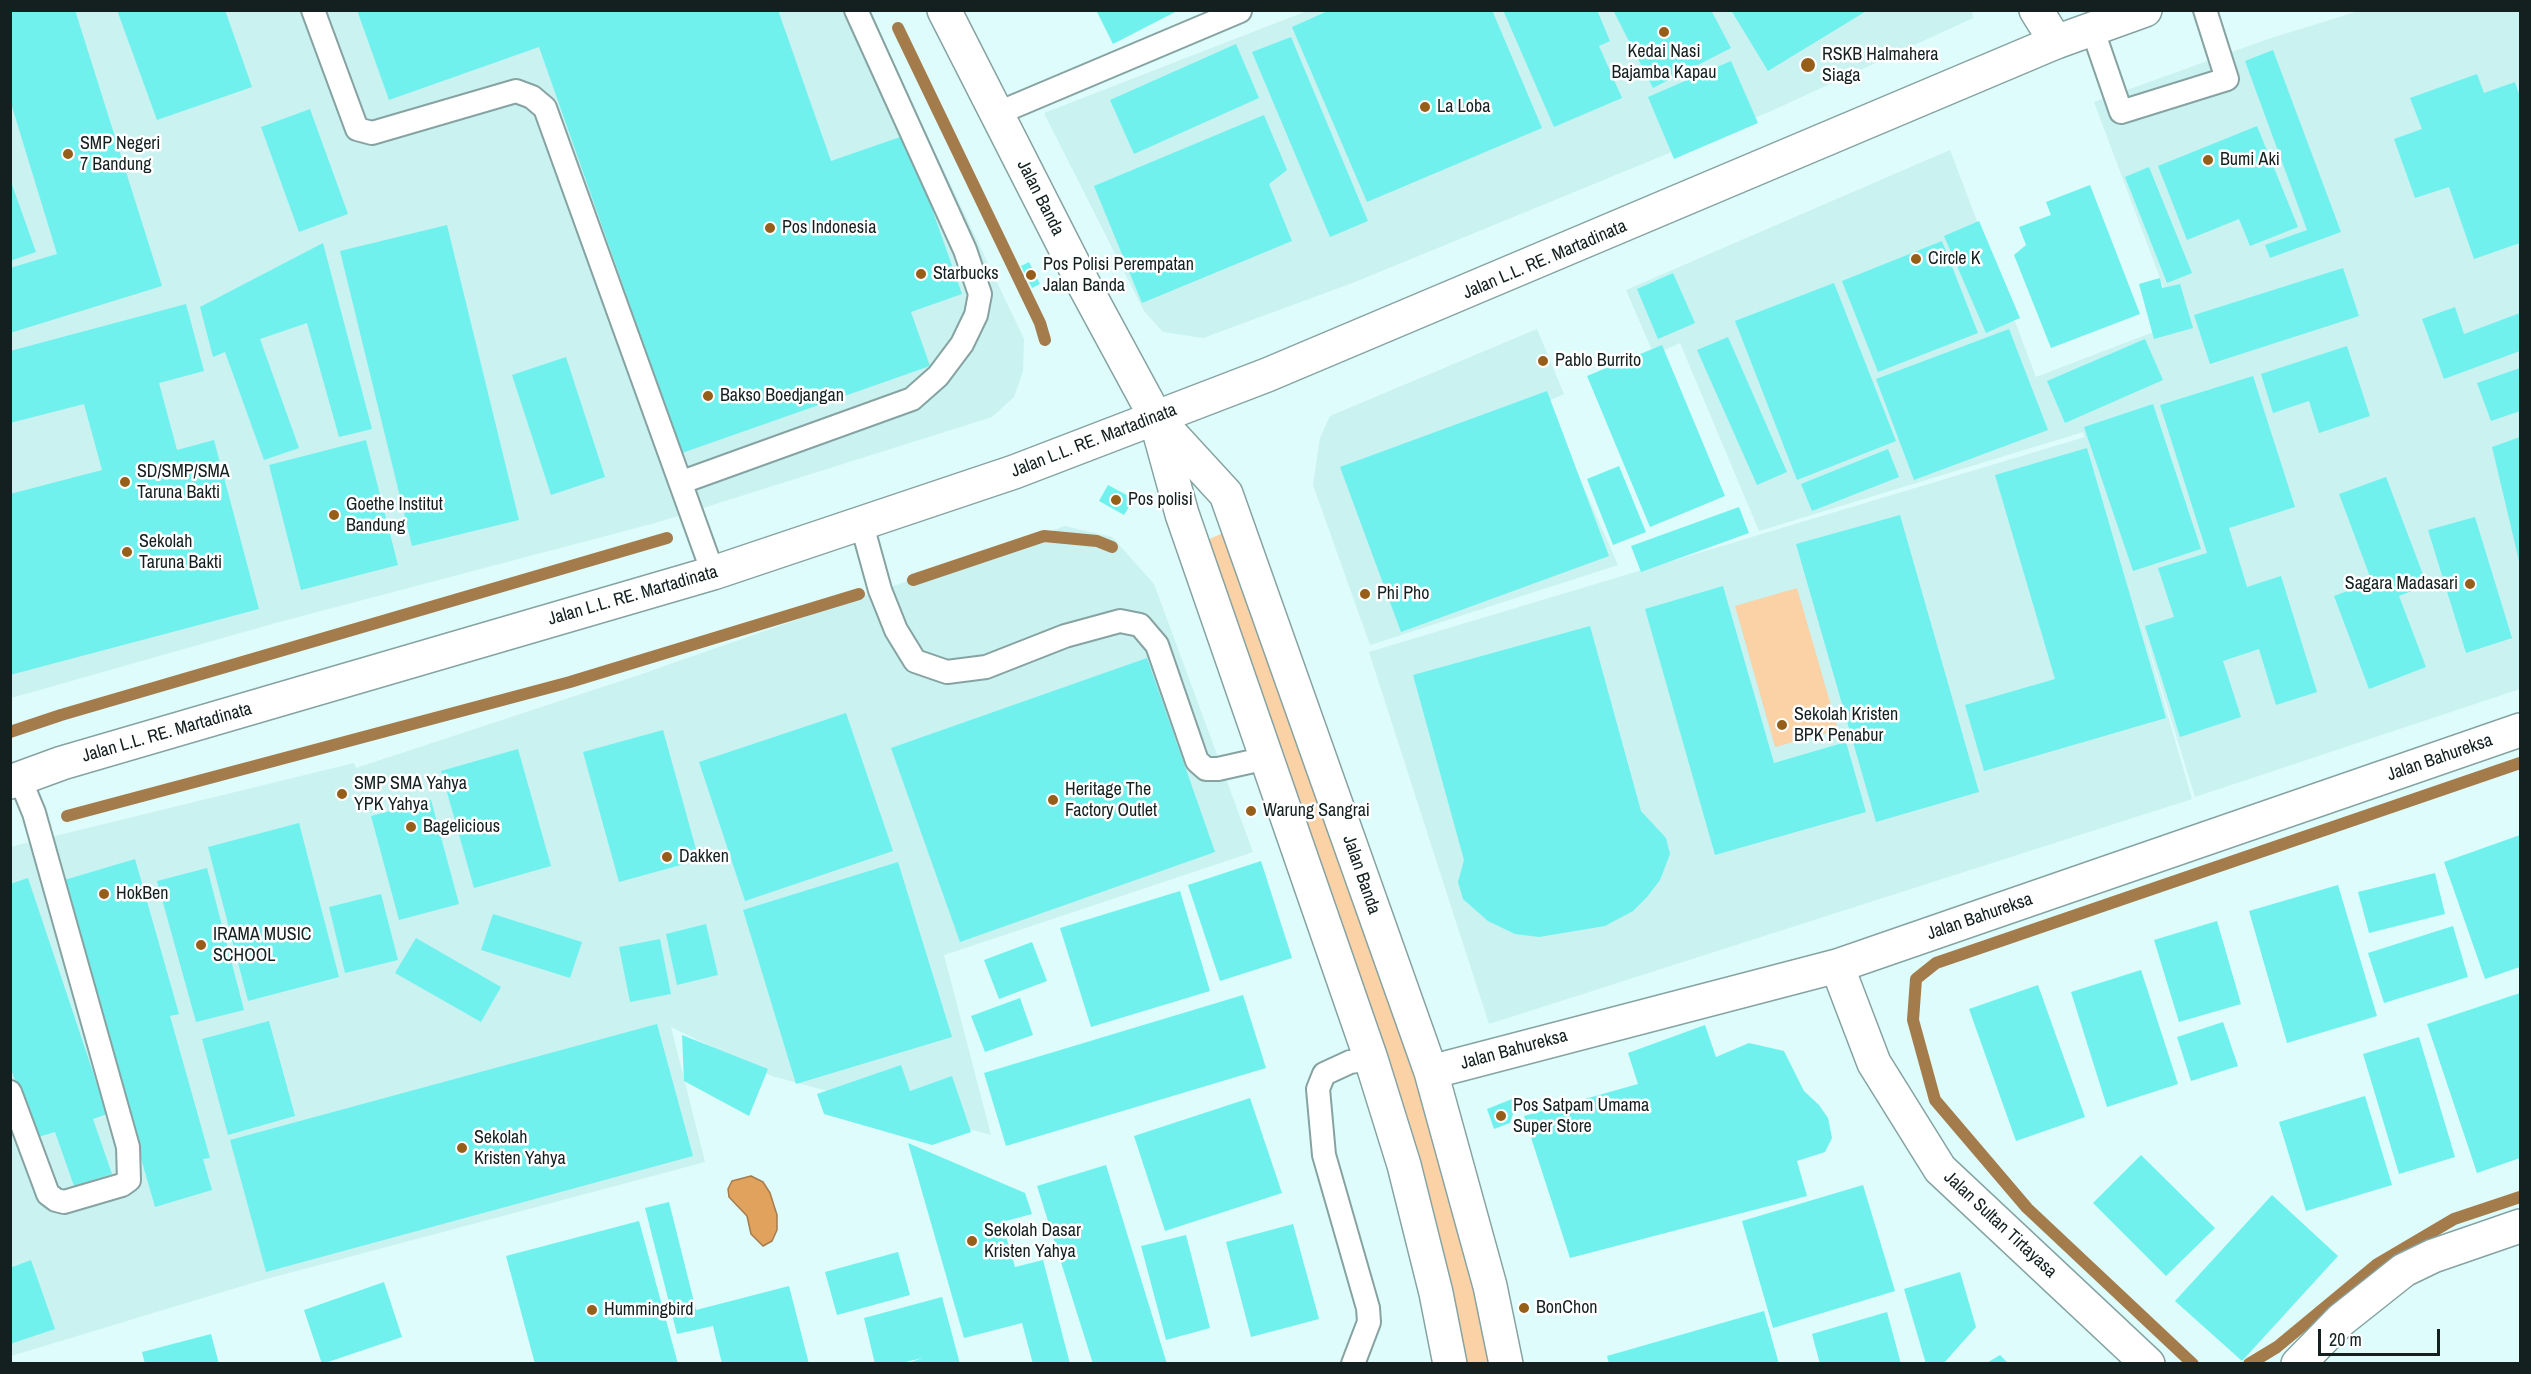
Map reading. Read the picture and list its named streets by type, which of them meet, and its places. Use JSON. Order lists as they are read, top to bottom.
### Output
{
  "streets": {
    "street": [
      "Jalan Banda",
      "Jalan L.L. RE. Martadinata",
      "Jalan Bahureksa",
      "Jalan Sultan Tirtayasa"
    ]
  },
  "crossings": [
    ["Jalan Banda", "Jalan L.L. RE. Martadinata"],
    ["Jalan Banda", "Jalan Bahureksa"],
    ["Jalan Bahureksa", "Jalan Sultan Tirtayasa"]
  ],
  "places": [
    "Kedai Nasi Bajamba Kapau",
    "RSKB Halmahera Siaga",
    "La Loba",
    "SMP Negeri 7 Bandung",
    "Bumi Aki",
    "Pos Indonesia",
    "Circle K",
    "Starbucks",
    "Pos Polisi Perempatan Jalan Banda",
    "Pablo Burrito",
    "Bakso Boedjangan",
    "SD/SMP/SMA Taruna Bakti",
    "Pos polisi",
    "Goethe Institut Bandung",
    "Sekolah Taruna Bakti",
    "Sagara Madasari",
    "Phi Pho",
    "Sekolah Kristen BPK Penabur",
    "SMP SMA Yahya YPK Yahya",
    "Heritage The Factory Outlet",
    "Warung Sangrai",
    "Bagelicious",
    "Dakken",
    "HokBen",
    "IRAMA MUSIC SCHOOL",
    "Pos Satpam Umama Super Store",
    "Sekolah Kristen Yahya",
    "Sekolah Dasar Kristen Yahya",
    "BonChon",
    "Hummingbird"
  ],
  "scale_bar": "20 m"
}
